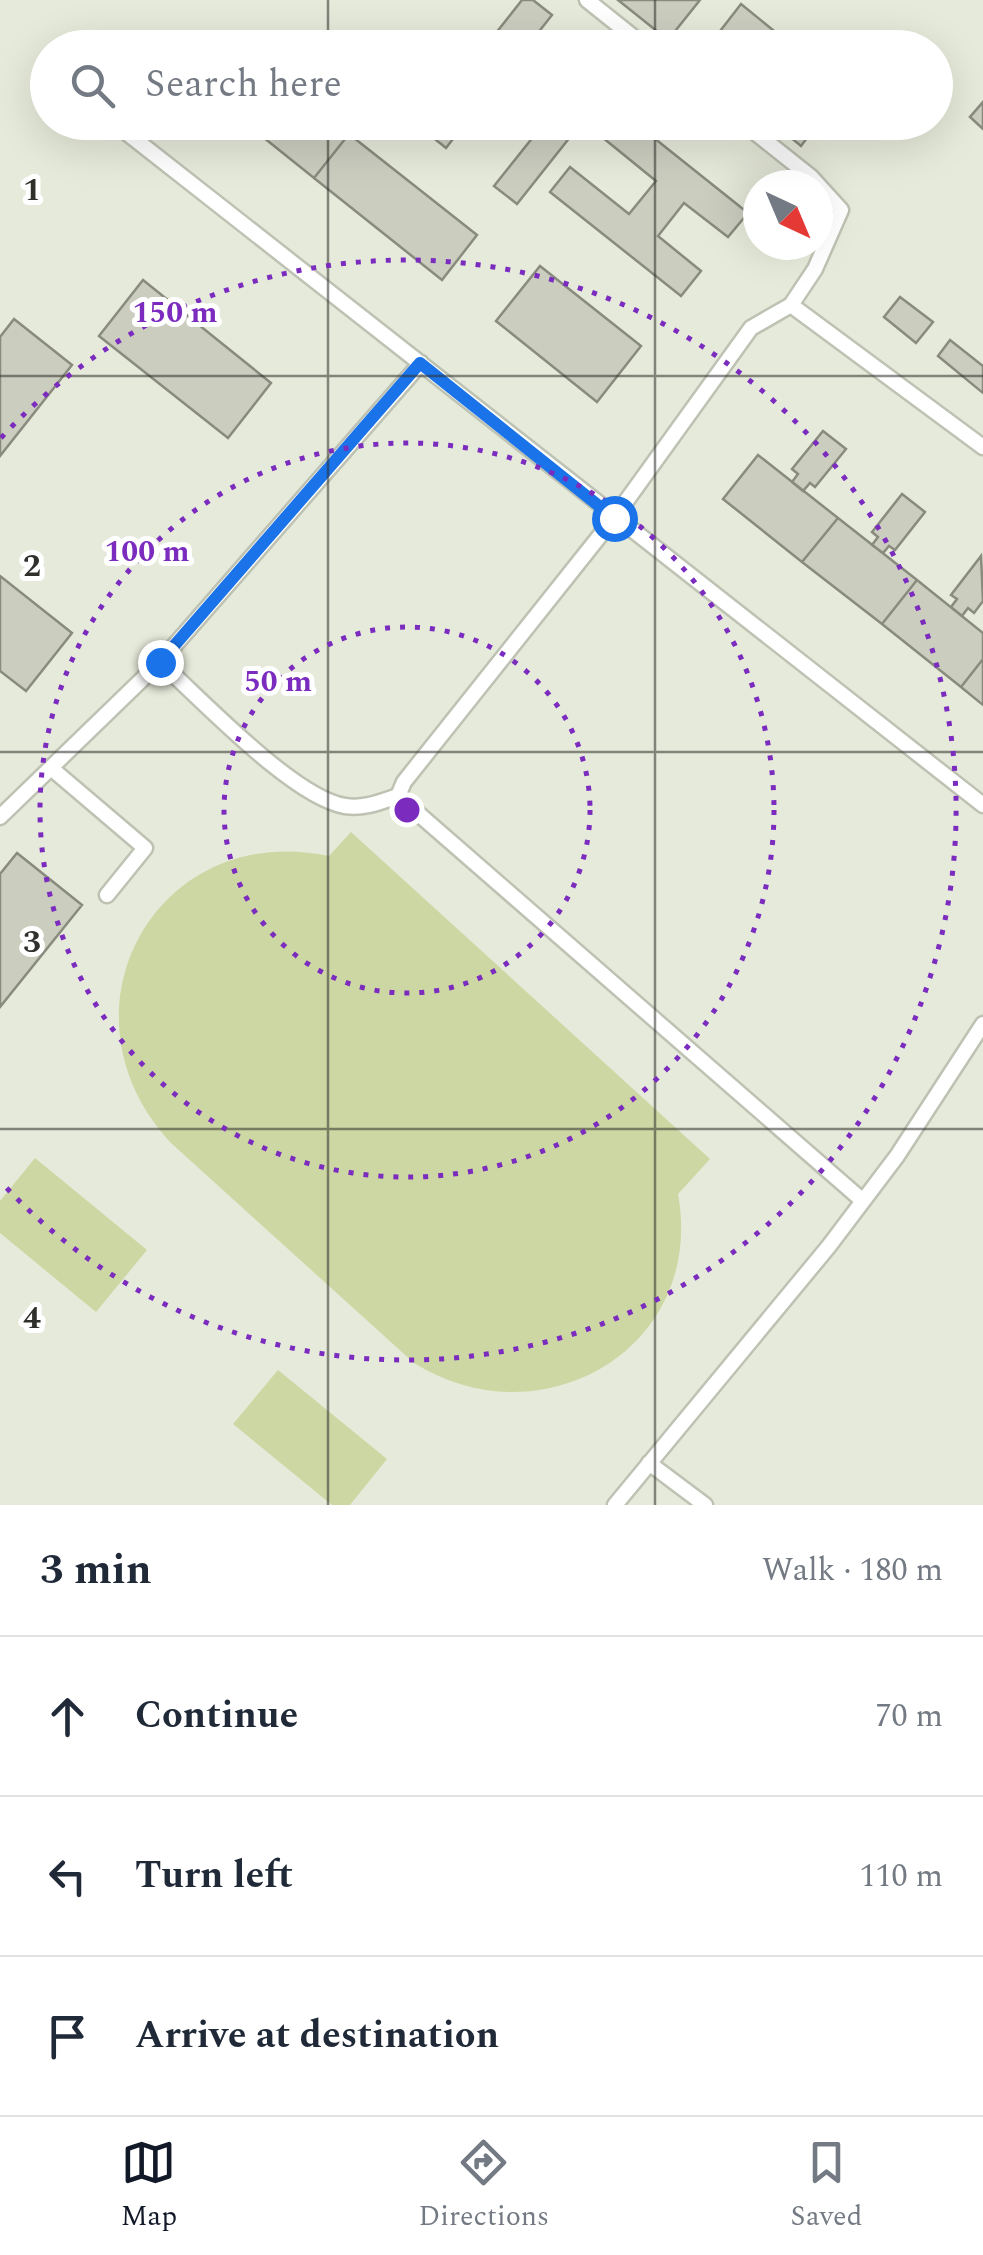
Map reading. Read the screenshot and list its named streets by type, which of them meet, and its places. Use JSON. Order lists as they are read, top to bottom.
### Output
{
  "north": "bottom right",
  "page": {
    "search": "Search here",
    "heading": ["3 min", "Walk · 180 m"],
    "list": [
      ["Continue", "70 m"],
      ["Turn left", "110 m"],
      "Arrive at destination"
    ],
    "nav": ["Map", "Directions", "Saved"]
  },
  "grid": {
    "rows": [
      "1",
      "2",
      "3",
      "4"
    ]
  },
  "rings": ["150 m", "100 m", "50 m"]
}
